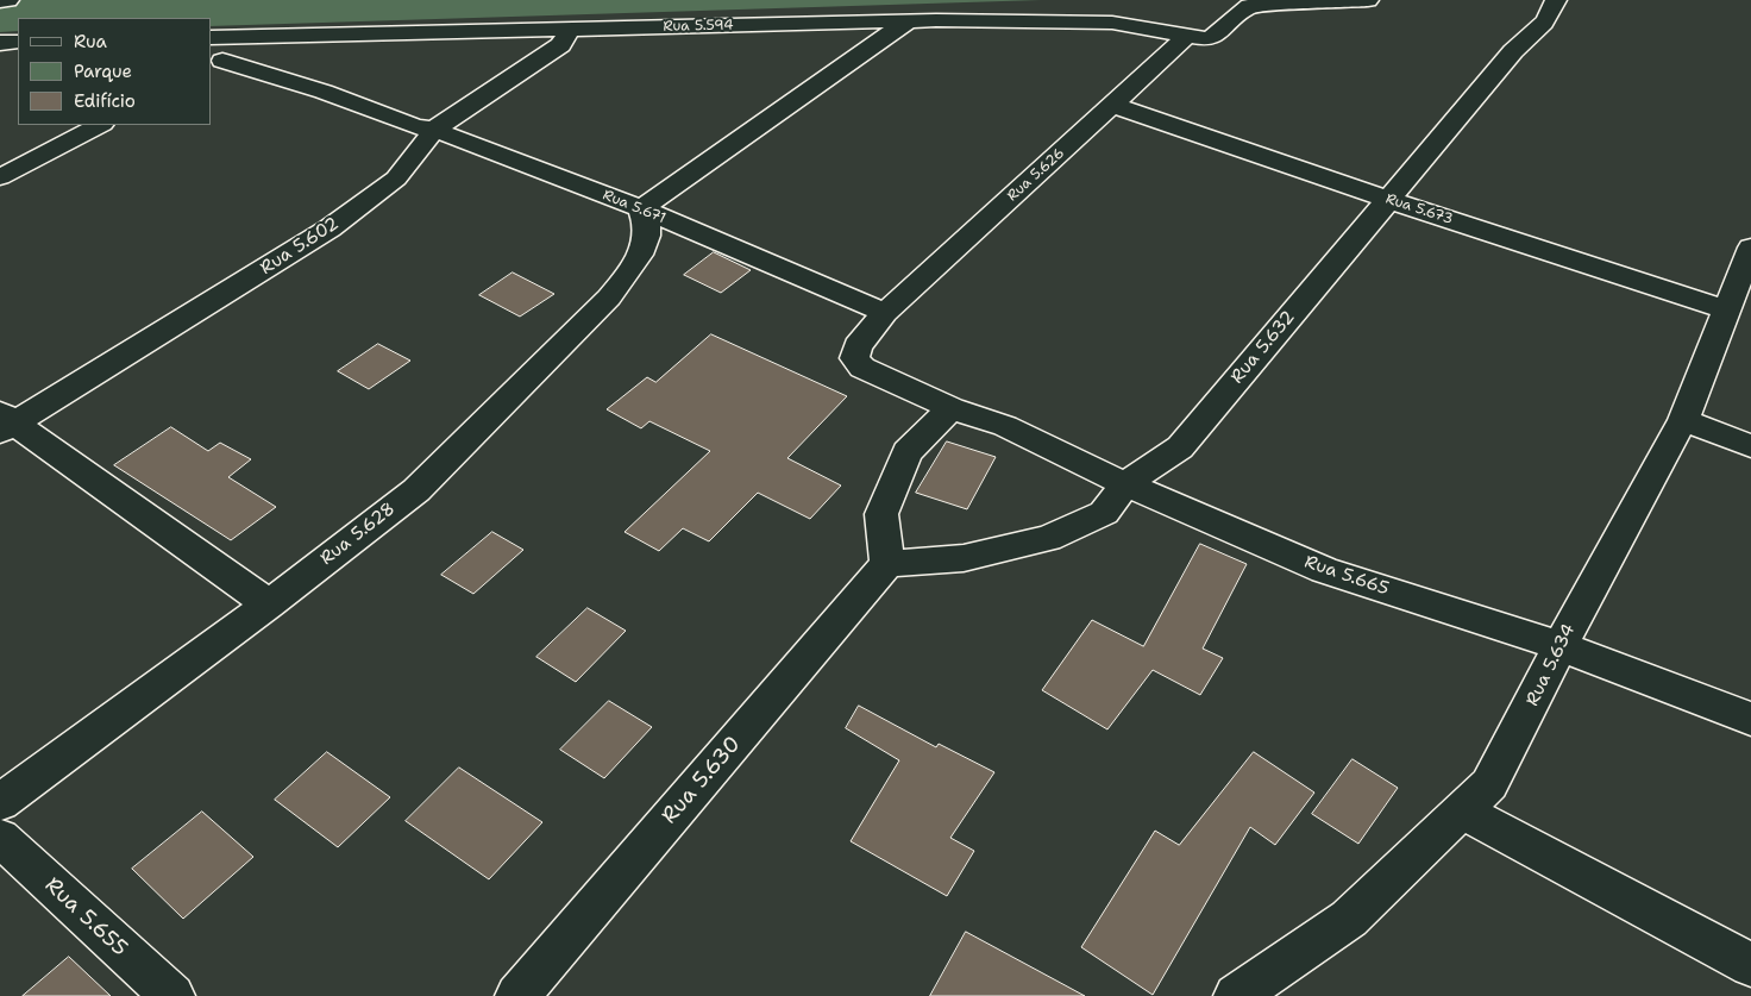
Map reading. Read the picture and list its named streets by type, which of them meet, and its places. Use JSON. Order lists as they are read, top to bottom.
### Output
{
  "streets": {
    "street": [
      "Rua 5.594",
      "Rua 5.626",
      "Rua 5.671",
      "Rua 5.673",
      "Rua 5.602",
      "Rua 5.632",
      "Rua 5.628",
      "Rua 5.665",
      "Rua 5.634",
      "Rua 5.630",
      "Rua 5.655"
    ]
  },
  "crossings": [
    ["Rua 5.594", "Rua 5.626"],
    ["Rua 5.594", "Rua 5.602"],
    ["Rua 5.626", "Rua 5.671"],
    ["Rua 5.626", "Rua 5.673"],
    ["Rua 5.671", "Rua 5.602"],
    ["Rua 5.671", "Rua 5.628"],
    ["Rua 5.673", "Rua 5.632"],
    ["Rua 5.673", "Rua 5.634"],
    ["Rua 5.632", "Rua 5.665"],
    ["Rua 5.632", "Rua 5.630"],
    ["Rua 5.665", "Rua 5.634"]
  ],
  "legend": ["Rua", "Parque", "Edifício"]
}
